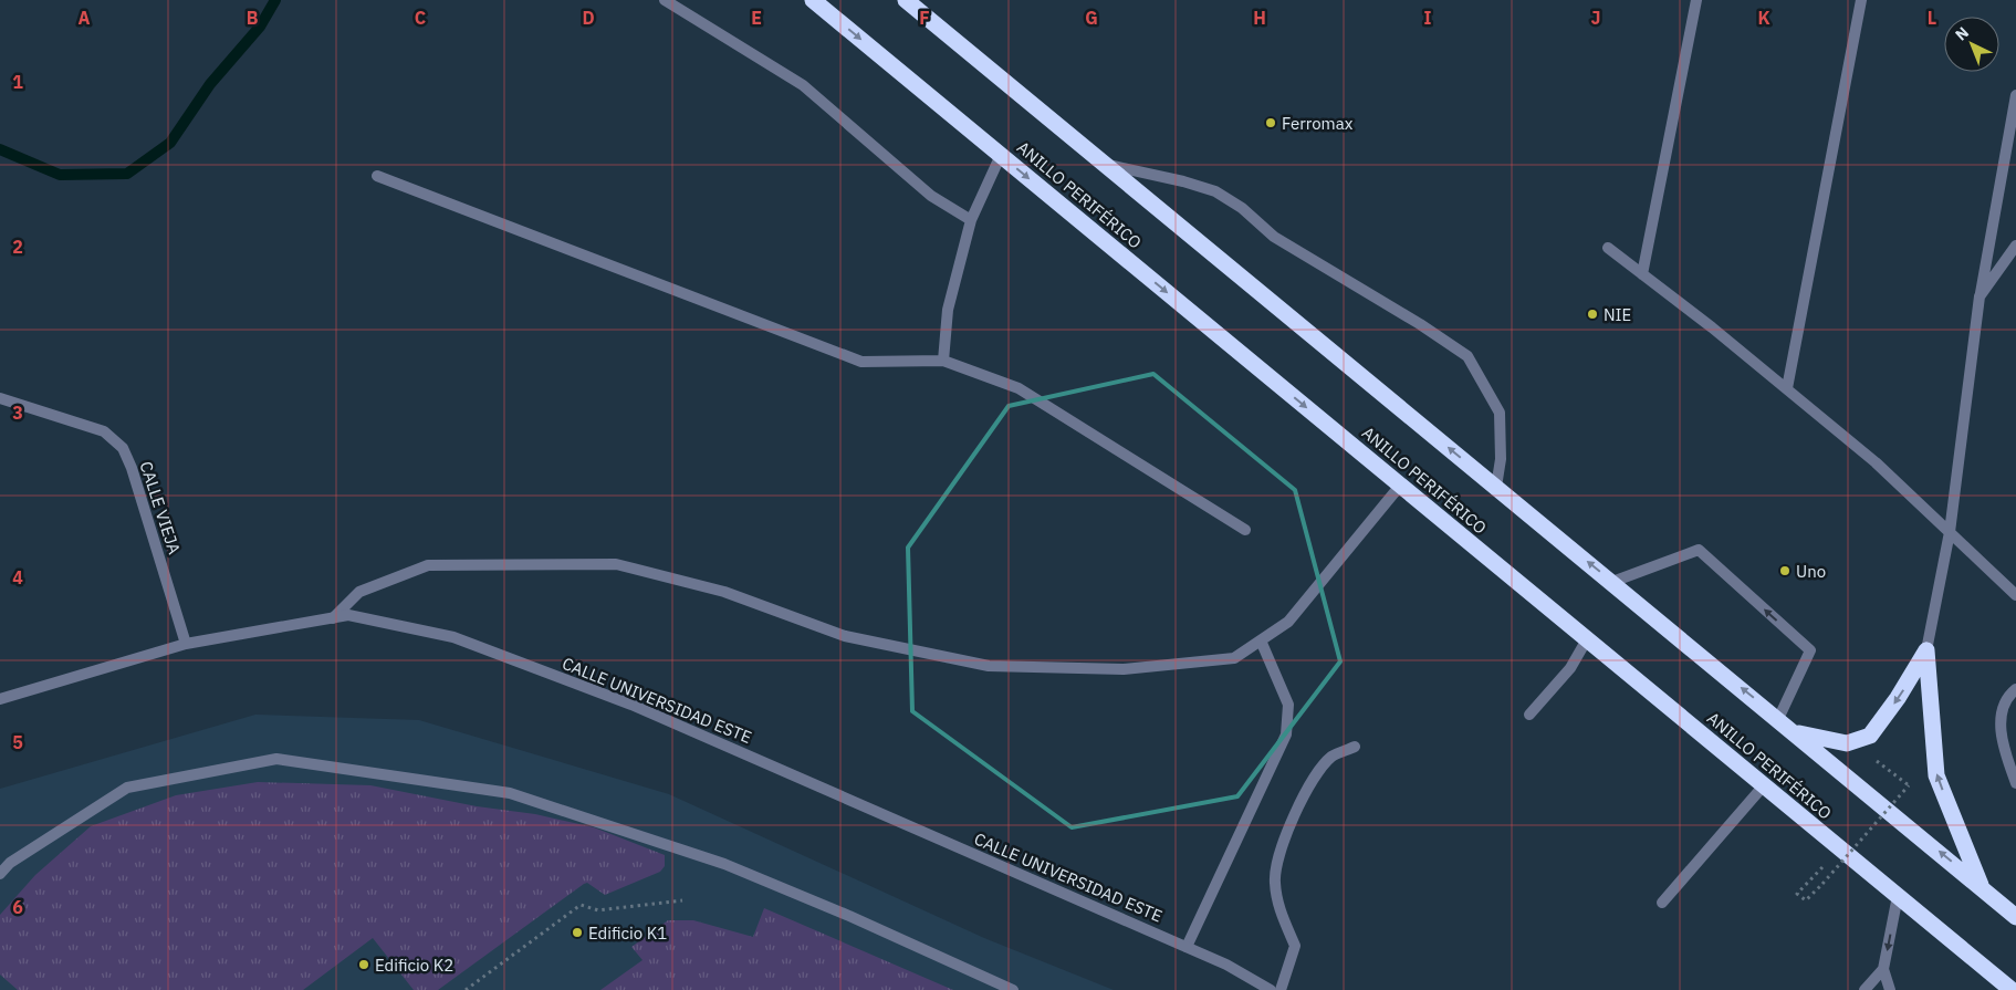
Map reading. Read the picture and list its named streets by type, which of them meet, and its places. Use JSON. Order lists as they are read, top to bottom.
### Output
{
  "streets": {
    "highway": ["ANILLO PERIFÉRICO"],
    "street": ["CALLE VIEJA", "CALLE UNIVERSIDAD ESTE"]
  },
  "crossings": [
    ["CALLE VIEJA", "CALLE UNIVERSIDAD ESTE"]
  ],
  "places": [
    "Ferromax",
    "NIE",
    "Uno",
    "Edificio K1",
    "Edificio K2"
  ],
  "north": "top left",
  "grid": {
    "columns": [
      "A",
      "B",
      "C",
      "D",
      "E",
      "F",
      "G",
      "H",
      "I",
      "J",
      "K",
      "L"
    ],
    "rows": [
      "1",
      "2",
      "3",
      "4",
      "5",
      "6"
    ]
  }
}
